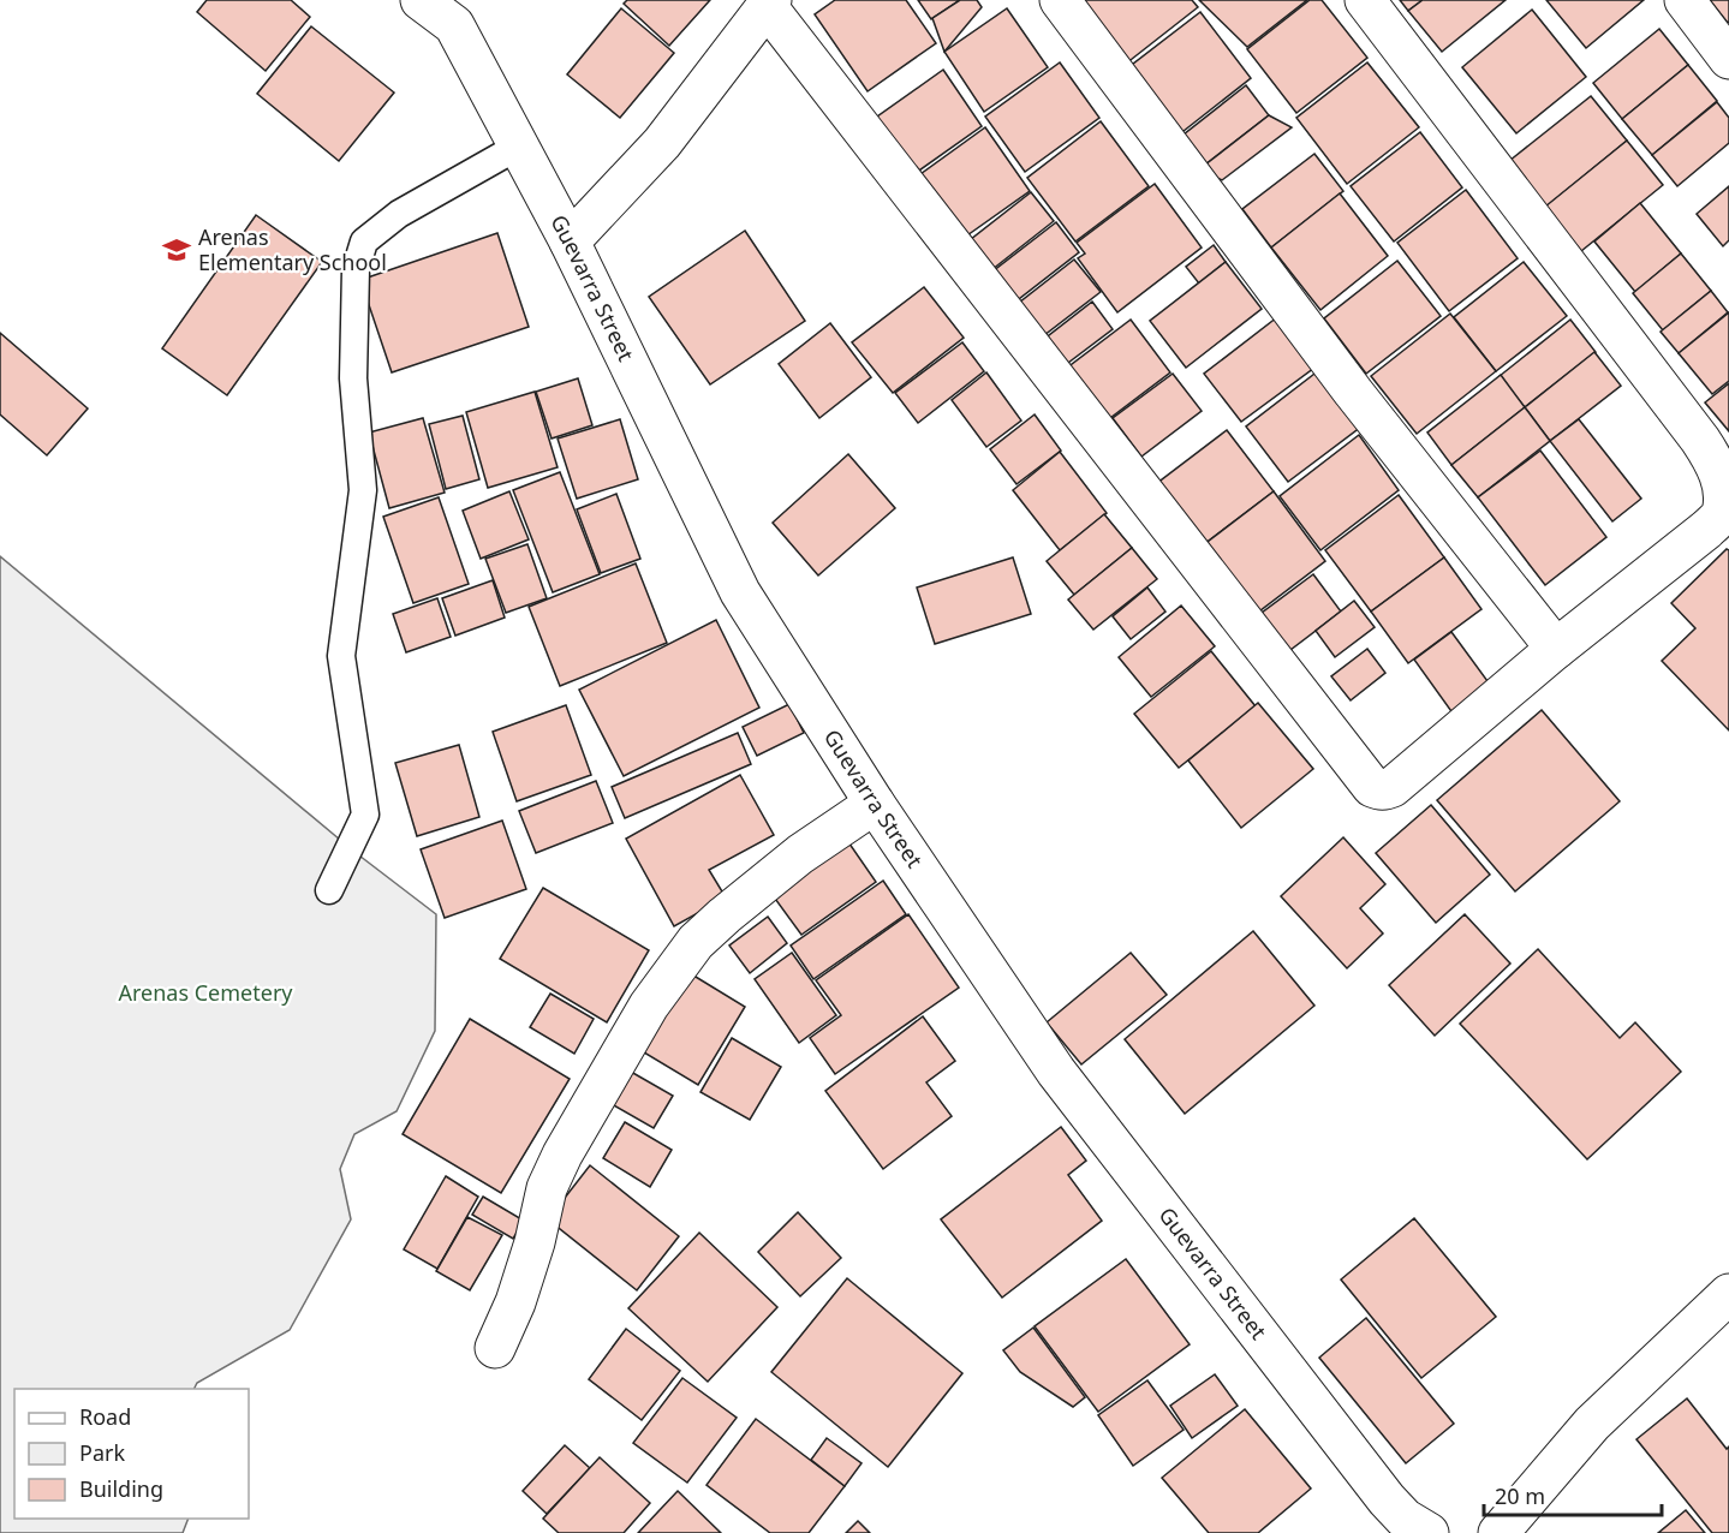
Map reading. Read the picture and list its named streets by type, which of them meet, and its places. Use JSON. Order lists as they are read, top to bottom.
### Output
{
  "streets": {
    "street": ["Guevarra Street"]
  },
  "parks": ["Arenas Cemetery"],
  "places": {
    "school or university": ["Arenas Elementary School"]
  },
  "legend": ["Road", "Park", "Building"],
  "scale_bar": "20 m"
}
